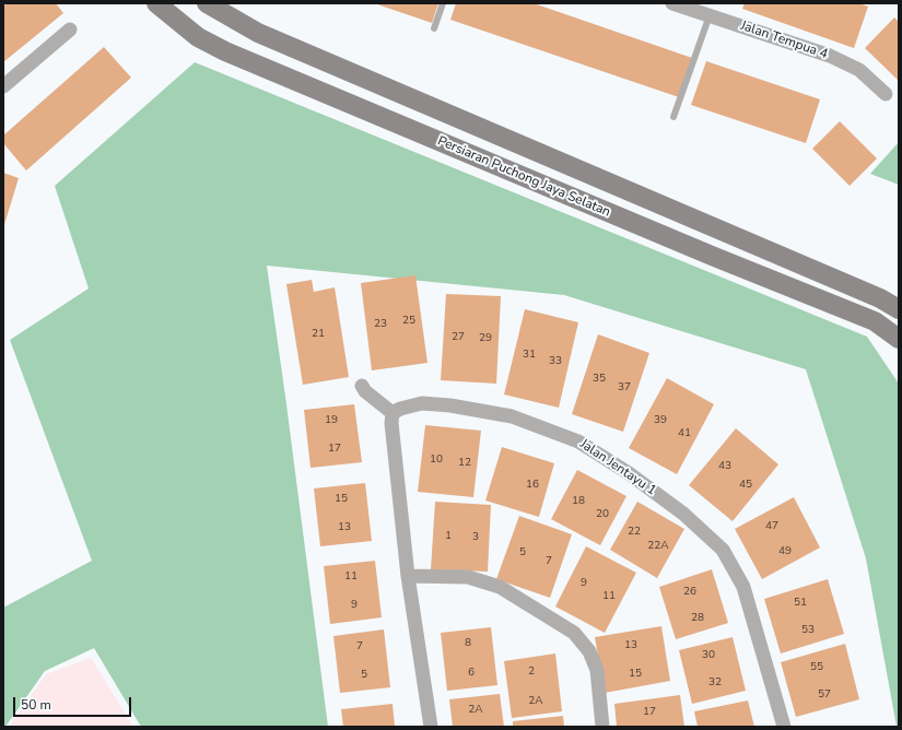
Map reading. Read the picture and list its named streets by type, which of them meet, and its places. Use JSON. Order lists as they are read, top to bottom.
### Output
{
  "streets": {
    "main road": ["Persiaran Puchong Jaya Selatan"],
    "street": ["Jalan Tempua 4", "Jalan Jentayu 1"]
  },
  "house_numbers": [
    "25",
    "23",
    "21",
    "27",
    "29",
    "31",
    "33",
    "35",
    "37",
    "19",
    "39",
    "41",
    "17",
    "10",
    "12",
    "43",
    "16",
    "45",
    "15",
    "18",
    "20",
    "47",
    "13",
    "22",
    "1",
    "3",
    "22A",
    "49",
    "5",
    "7",
    "11",
    "9",
    "26",
    "11",
    "51",
    "9",
    "28",
    "53",
    "8",
    "13",
    "7",
    "30",
    "55",
    "2",
    "6",
    "15",
    "5",
    "32",
    "57",
    "2A",
    "2A",
    "17"
  ],
  "scale_bar": "50 m"
}
